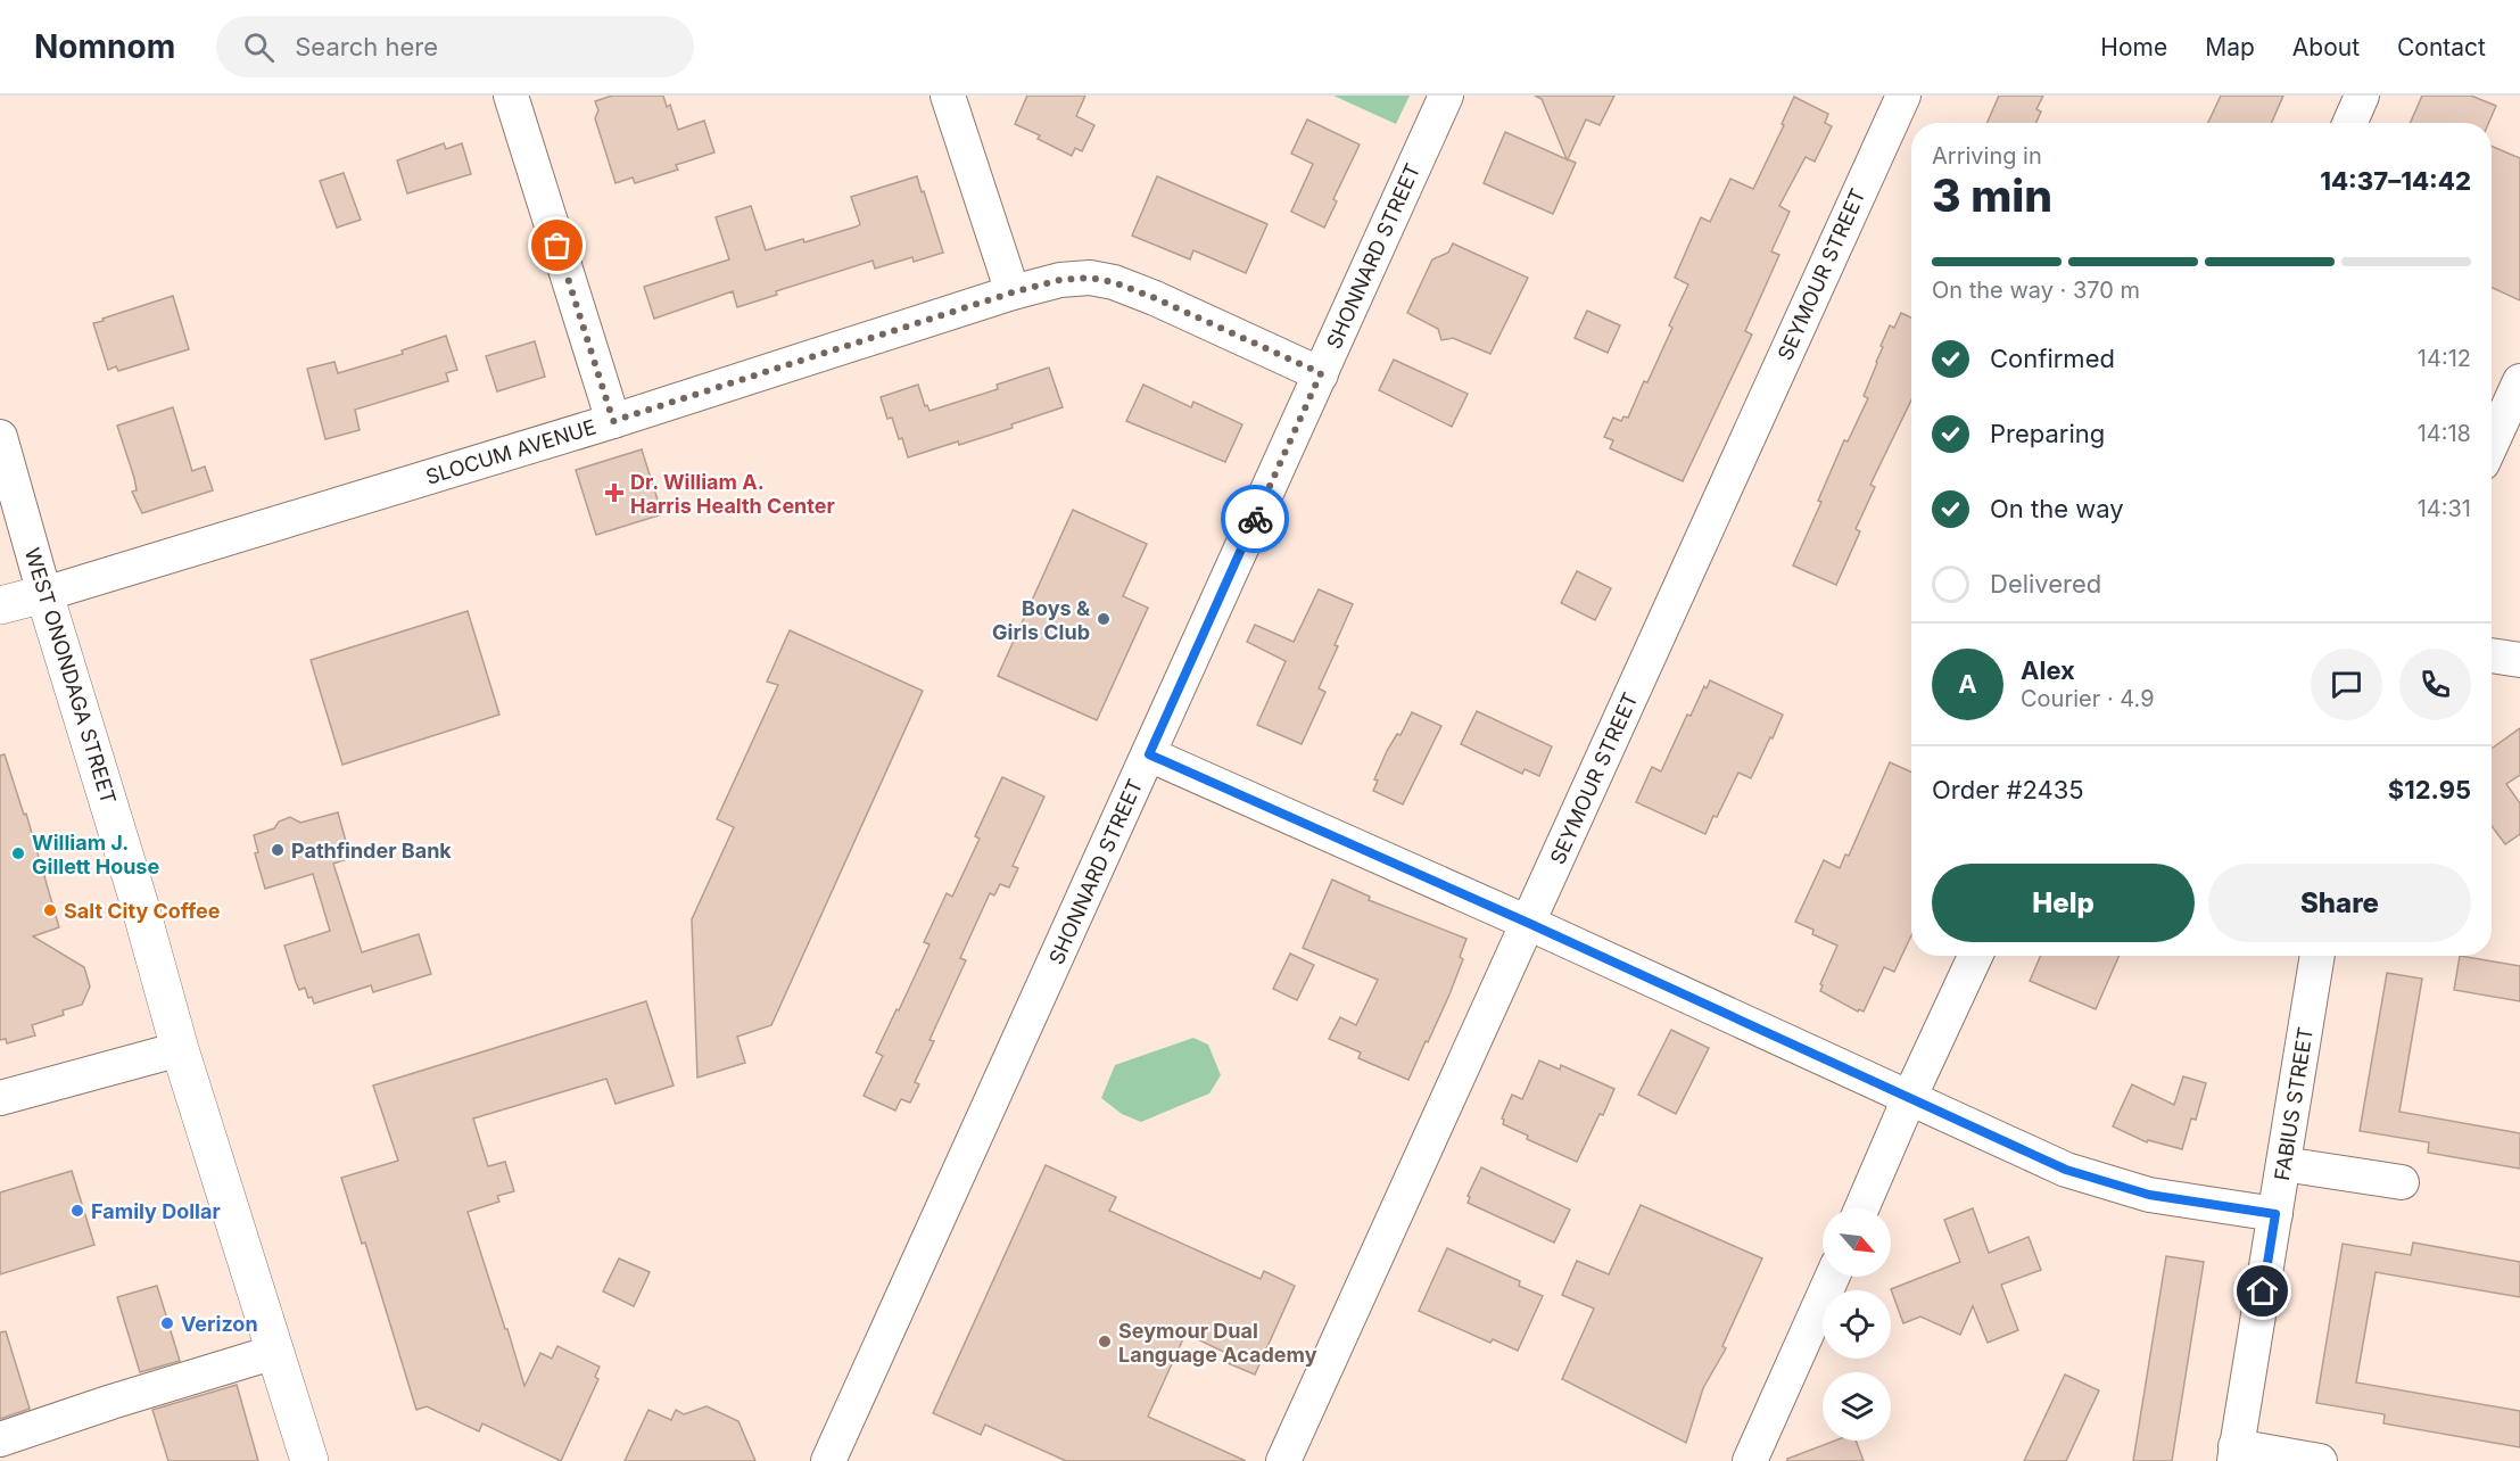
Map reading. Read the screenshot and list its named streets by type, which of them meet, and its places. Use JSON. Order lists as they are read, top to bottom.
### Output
{
  "streets": {
    "main road": ["WEST ONONDAGA STREET"],
    "street": [
      "SHONNARD STREET",
      "SEYMOUR STREET",
      "SLOCUM AVENUE",
      "FABIUS STREET"
    ]
  },
  "crossings": [
    ["SHONNARD STREET", "SLOCUM AVENUE"],
    ["SLOCUM AVENUE", "WEST ONONDAGA STREET"]
  ],
  "places": {
    "health": ["Dr. William A. Harris Health Center"],
    "other": [
      "Boys & Girls Club",
      "Pathfinder Bank",
      "William J. Gillett House",
      "Salt City Coffee",
      "Family Dollar",
      "Verizon",
      "Seymour Dual Language Academy"
    ]
  },
  "north": "bottom right",
  "page": {
    "header": "Nomnom",
    "search": "Search here",
    "nav": [
      "Home",
      "Map",
      "About",
      "Contact"
    ],
    "heading": ["3 min", "Arriving in", "14:37–14:42"],
    "panel": [
      "Alex",
      "Courier · 4.9",
      "Order #2435",
      "$12.95"
    ],
    "bar": "On the way · 370 m",
    "list": [
      ["Confirmed", "14:12"],
      ["Preparing", "14:18"],
      ["On the way", "14:31"],
      "Delivered"
    ],
    "round": "A",
    "buttons": ["Help", "Share"]
  }
}
